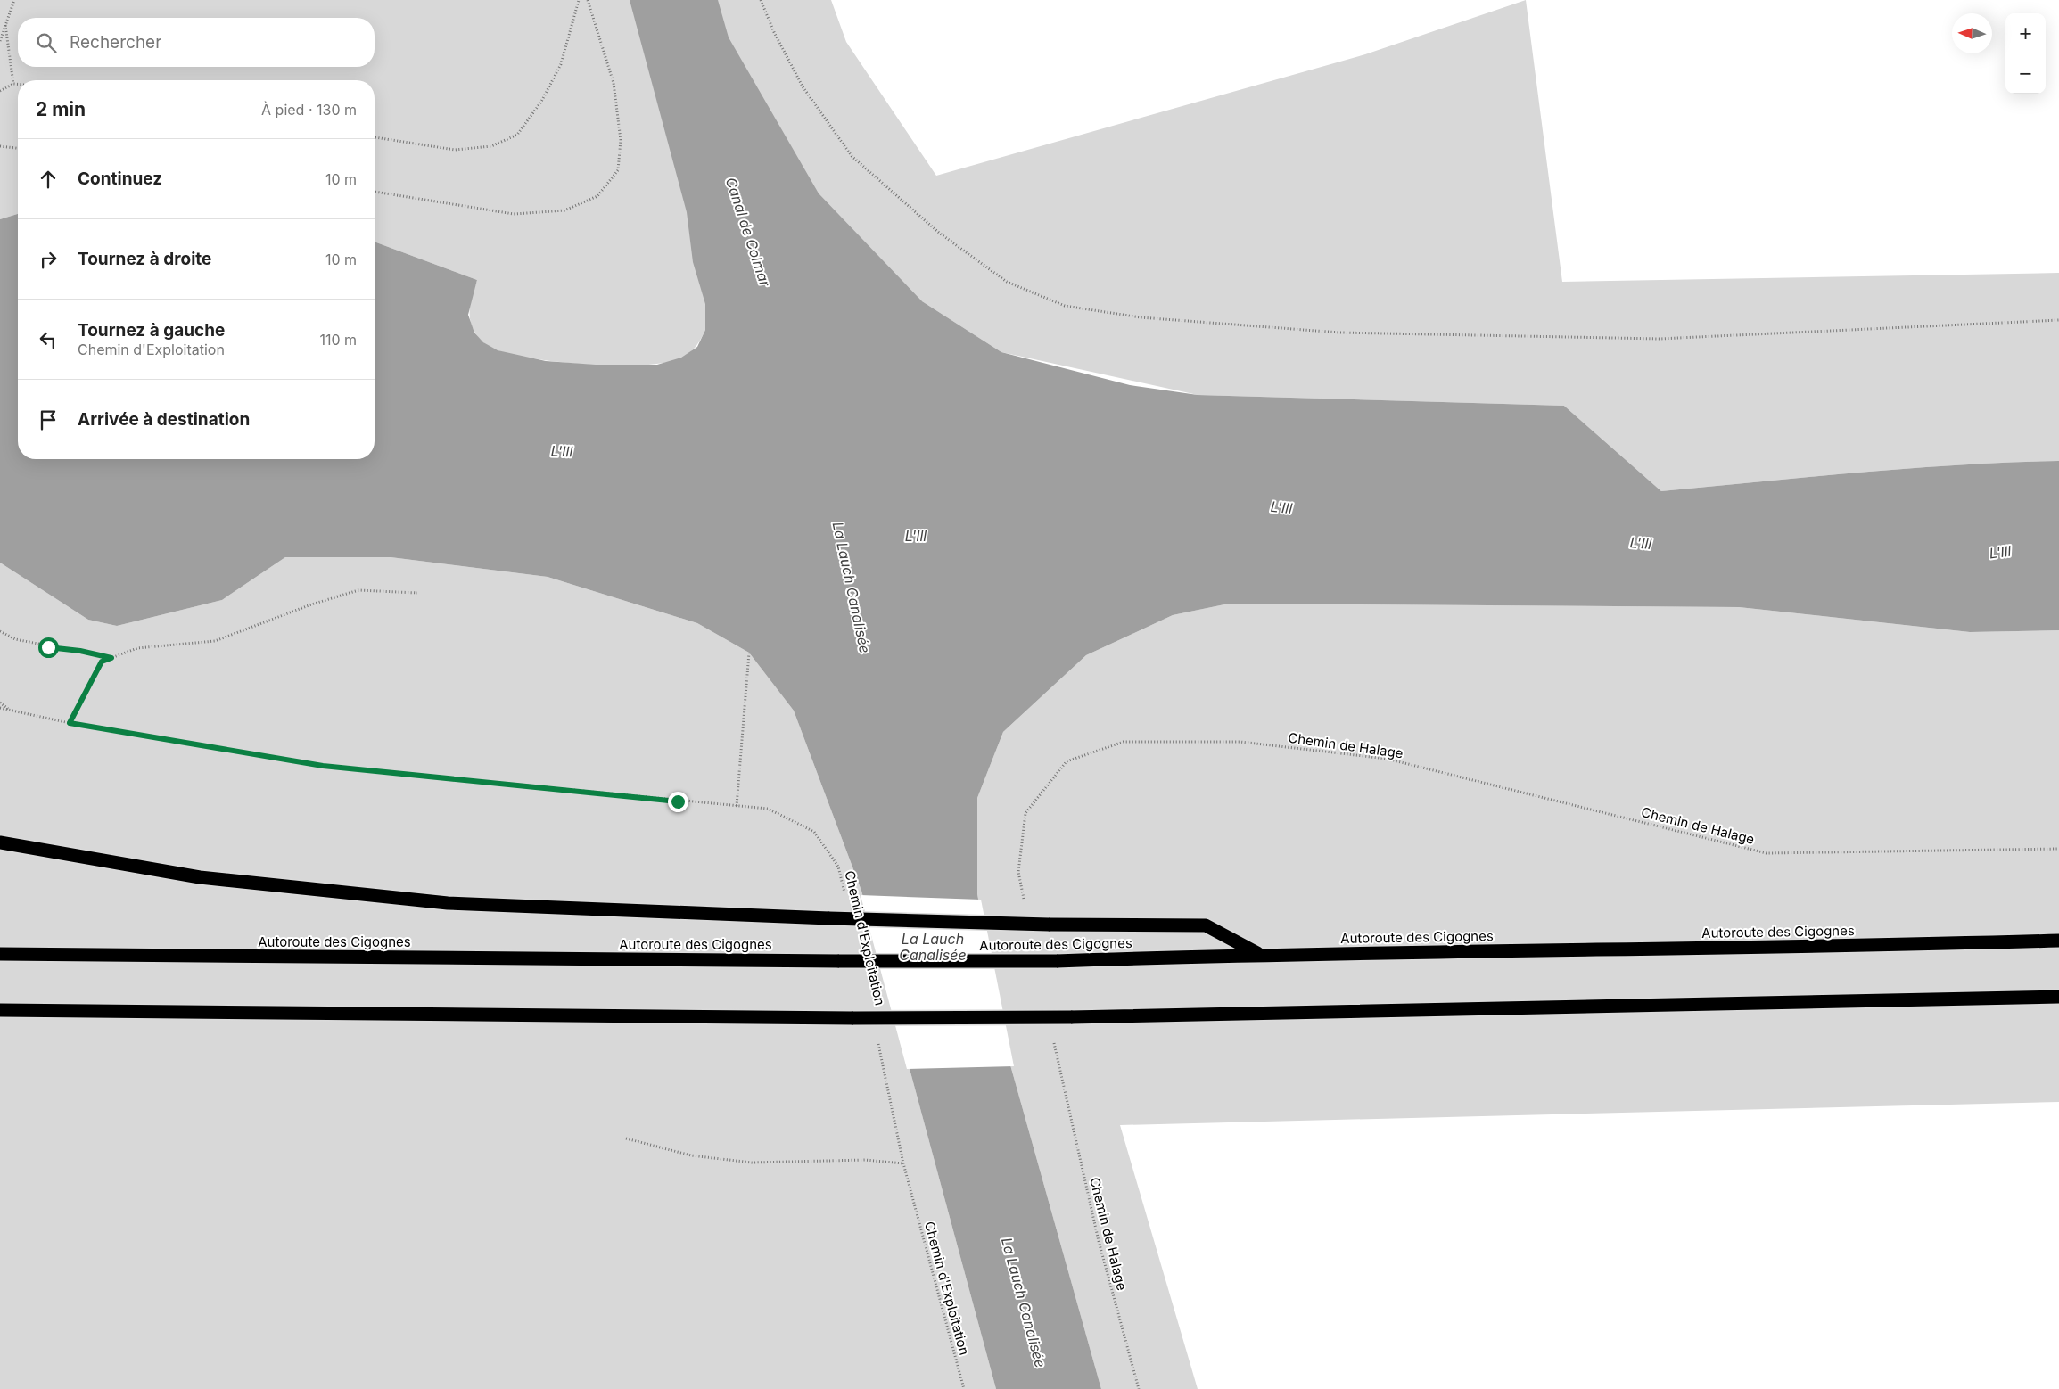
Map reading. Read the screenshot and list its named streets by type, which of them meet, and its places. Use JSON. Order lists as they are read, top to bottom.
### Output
{
  "streets": {
    "highway": ["Autoroute des Cigognes"],
    "path": ["Chemin de Halage", "Chemin d'Exploitation"]
  },
  "water": ["Canal de Colmar", "L'Ill", "La Lauch Canalisée"],
  "north": "left",
  "page": {
    "map_buttons": ["+", "−"],
    "search": "Rechercher",
    "heading": ["2 min", "À pied · 130 m"],
    "list": [
      ["Continuez", "10 m"],
      ["Tournez à droite", "10 m"],
      ["Tournez à gauche", "Chemin d'Exploitation", "110 m"],
      "Arrivée à destination"
    ]
  }
}
